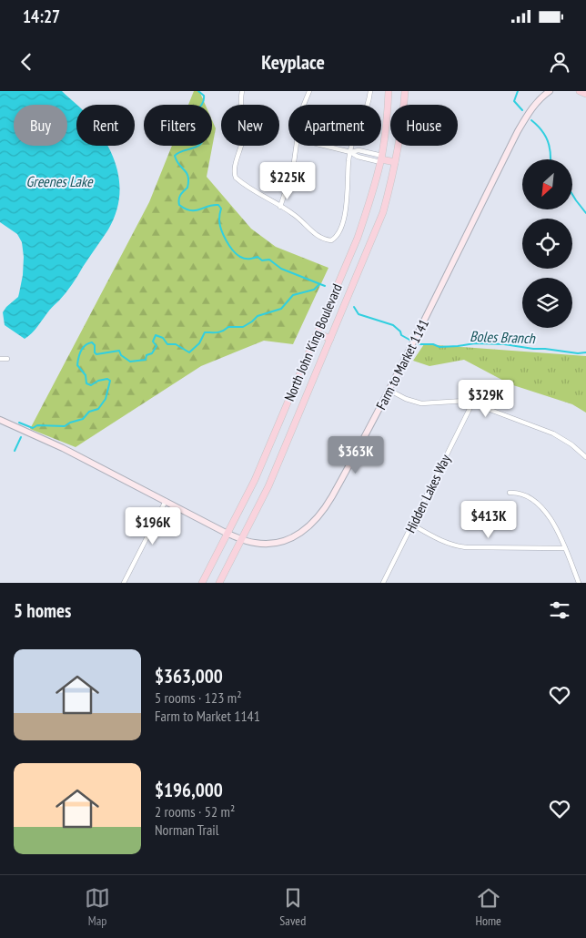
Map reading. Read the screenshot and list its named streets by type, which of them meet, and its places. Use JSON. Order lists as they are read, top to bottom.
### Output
{
  "streets": {
    "main road": ["North John King Boulevard"],
    "street": ["Farm to Market 1141", "Hidden Lakes Way"]
  },
  "crossings": [
    ["North John King Boulevard", "Farm to Market 1141"]
  ],
  "water": ["Greenes Lake", "Boles Branch"],
  "north": "bottom left",
  "page": {
    "status": "14:27",
    "header": "Keyplace",
    "chip": [
      "Buy",
      "Rent",
      "Filters",
      "New",
      "Apartment",
      "House"
    ],
    "price": [
      "$225K",
      "$329K",
      "$363K",
      "$413K",
      "$196K"
    ],
    "heading": "5 homes",
    "list": [
      {
        "name": "$363,000",
        "note": "5 rooms · 123 m² · Farm to Market 1141"
      },
      {
        "name": "$196,000",
        "note": "2 rooms · 52 m² · Norman Trail"
      }
    ],
    "tabs": ["Map", "Saved", "Home"]
  }
}
